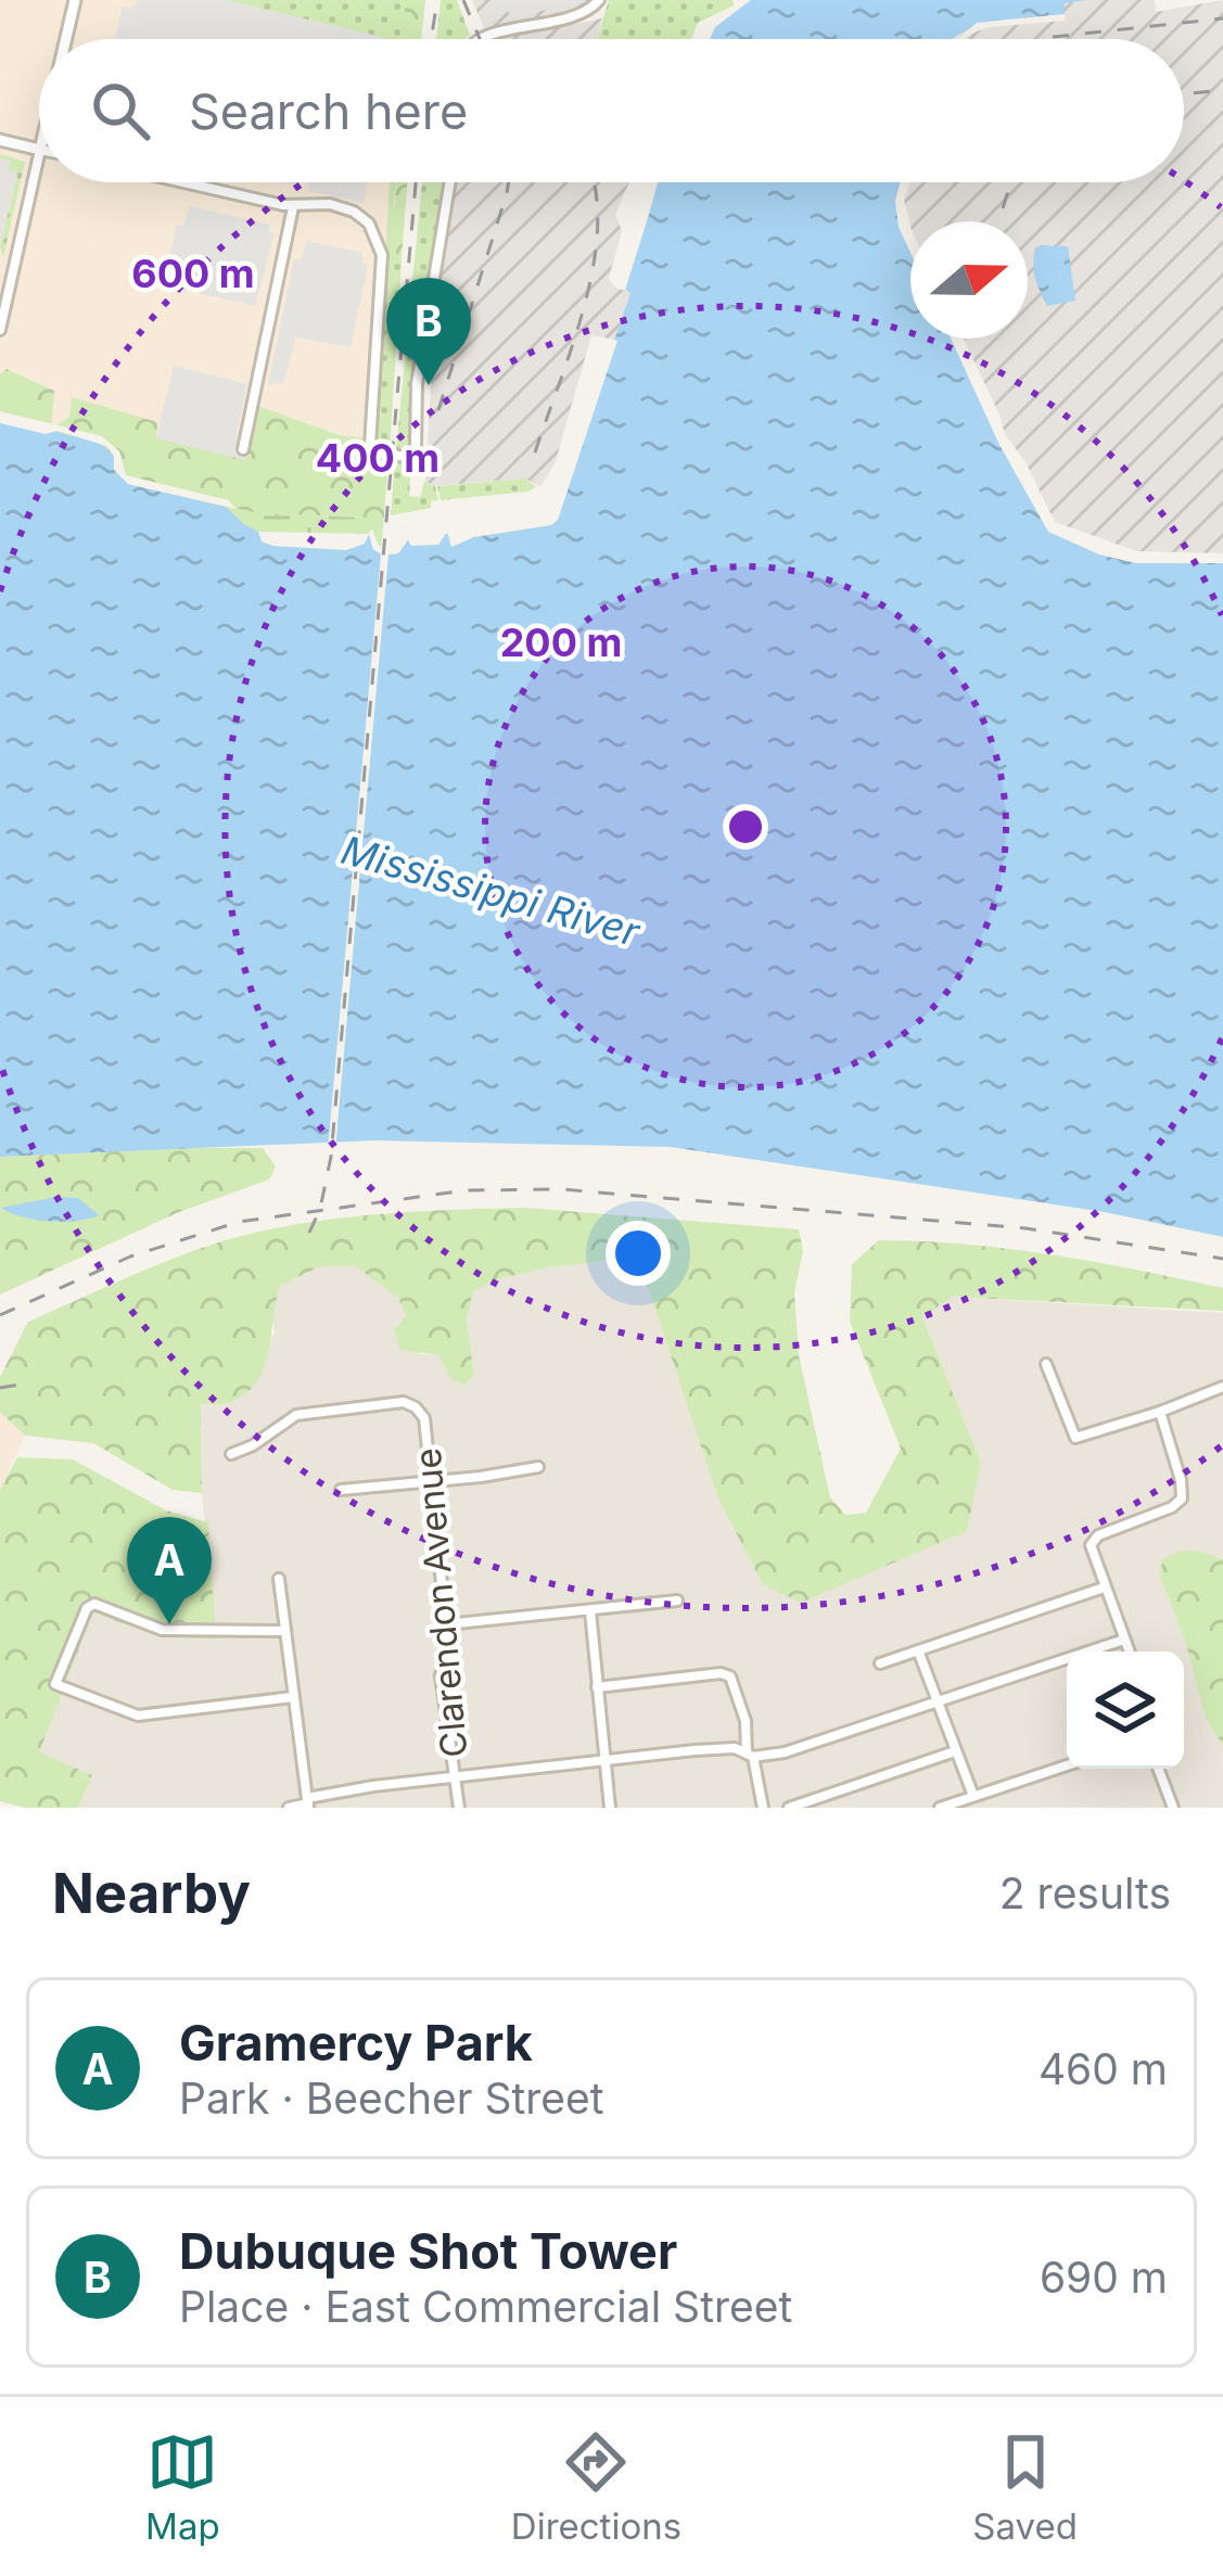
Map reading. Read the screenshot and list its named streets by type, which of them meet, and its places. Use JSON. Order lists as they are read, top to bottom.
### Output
{
  "streets": {
    "street": ["Clarendon Avenue"]
  },
  "water": ["Mississippi River"],
  "north": "right",
  "page": {
    "search": "Search here",
    "pins": ["B", "A"],
    "heading": ["Nearby", "2 results"],
    "list": [
      {
        "mark": "A",
        "name": "Gramercy Park",
        "note": "Park · Beecher Street",
        "value": "460 m"
      },
      {
        "mark": "B",
        "name": "Dubuque Shot Tower",
        "note": "Place · East Commercial Street",
        "value": "690 m"
      }
    ],
    "nav": ["Map", "Directions", "Saved"]
  },
  "rings": ["600 m", "400 m", "200 m"]
}
